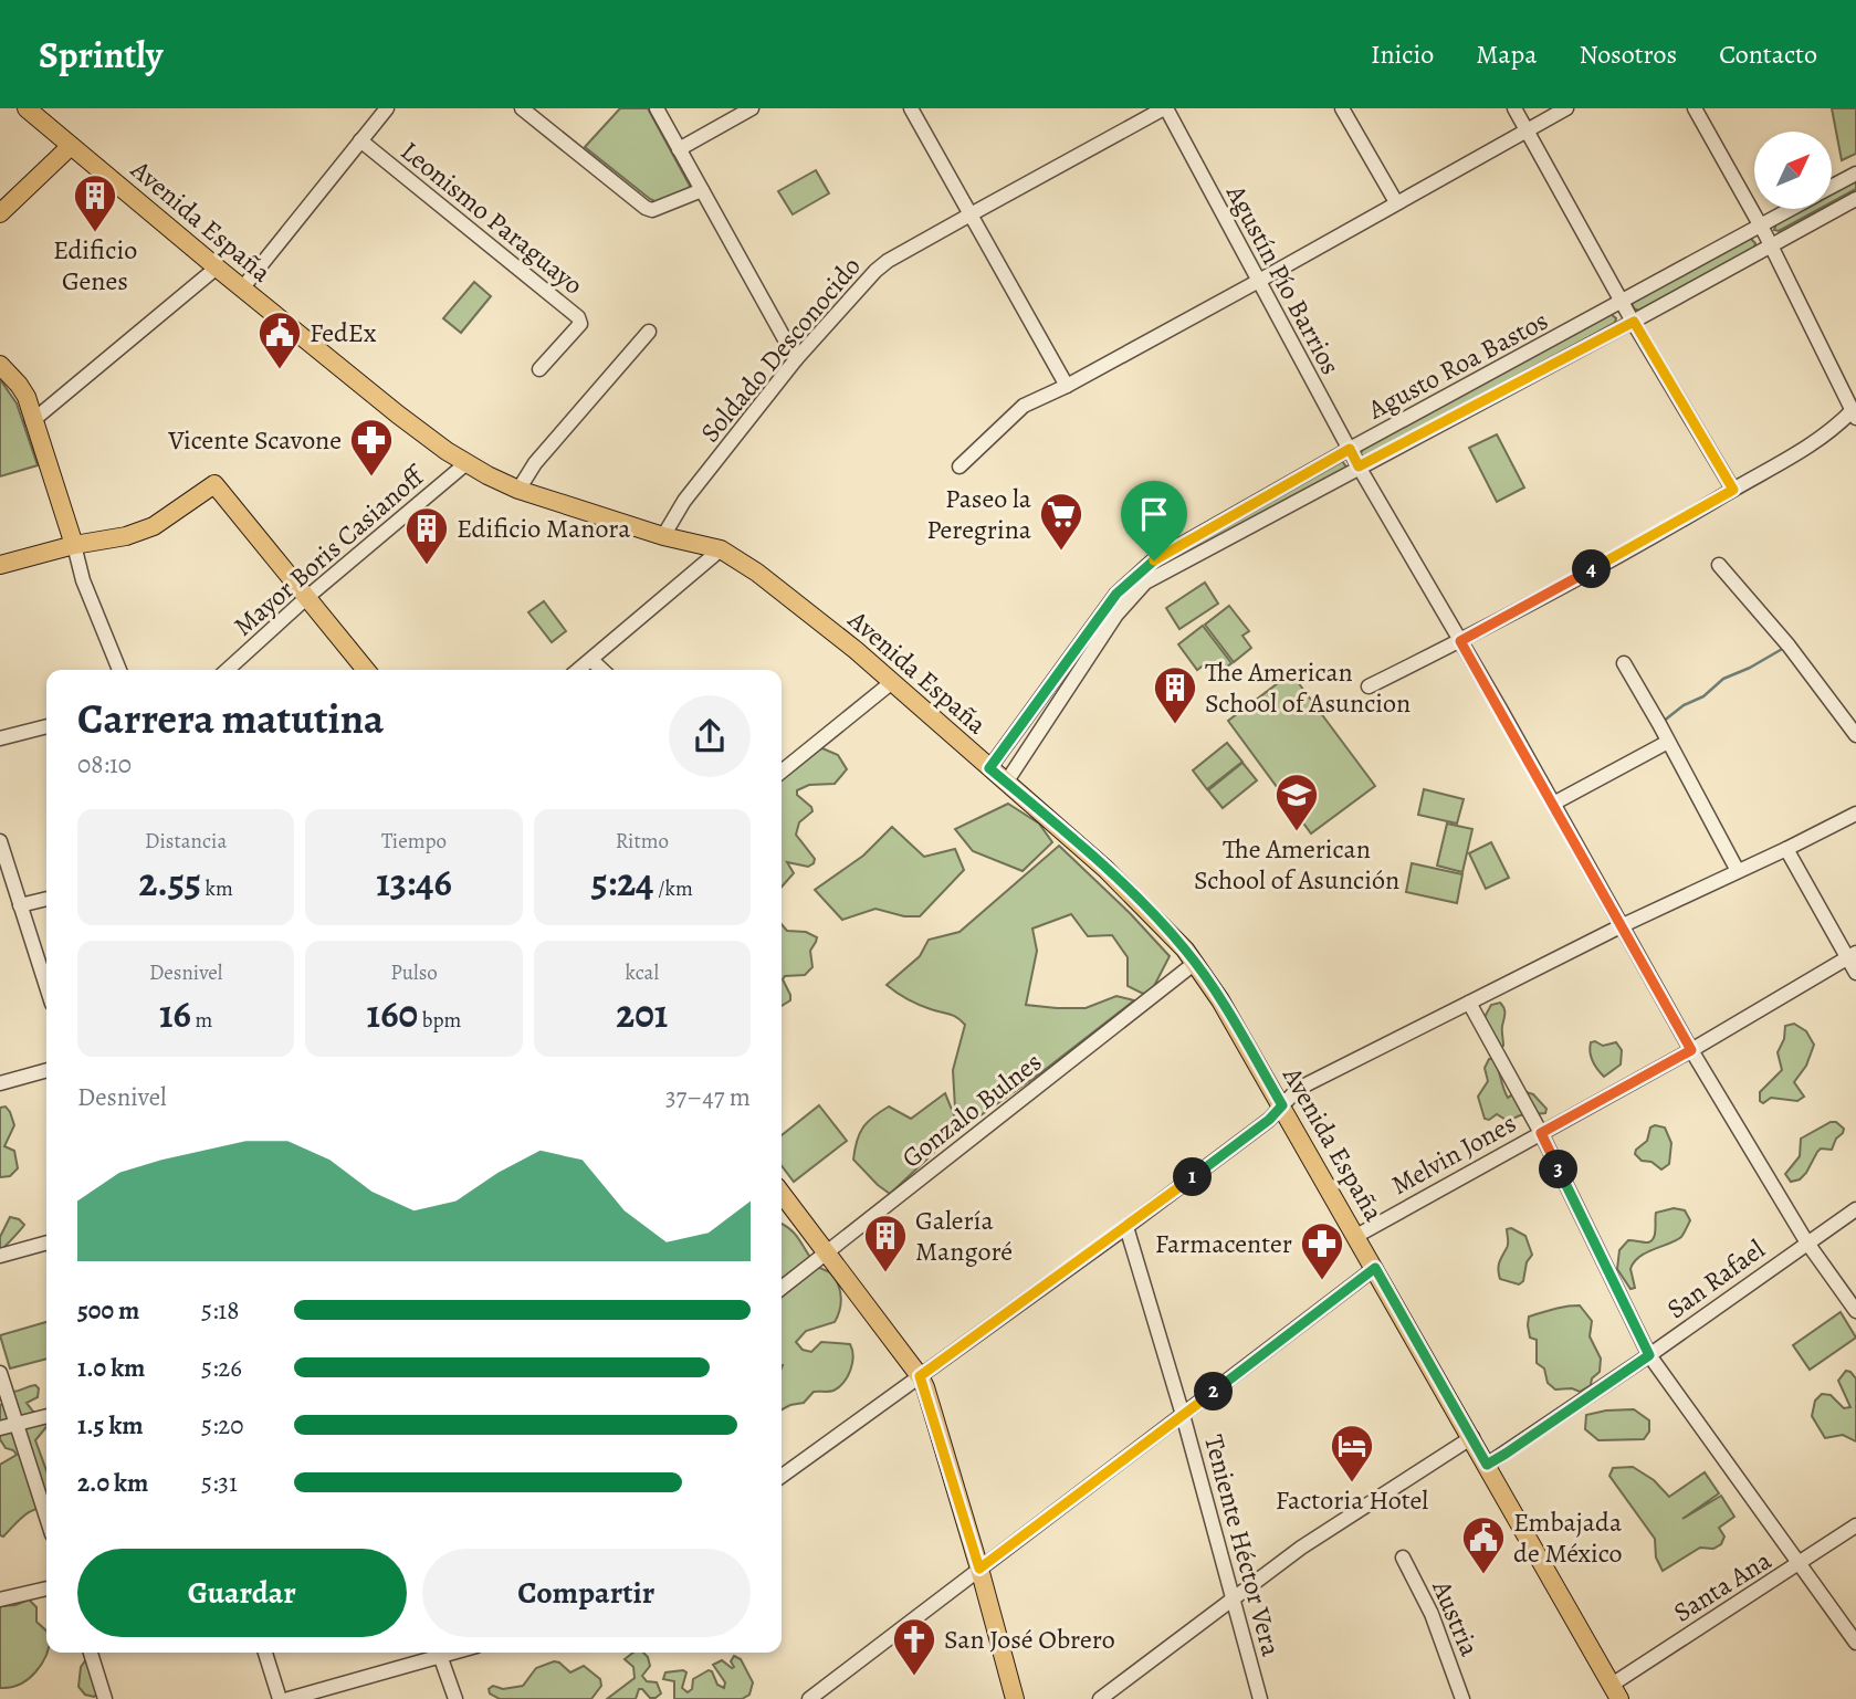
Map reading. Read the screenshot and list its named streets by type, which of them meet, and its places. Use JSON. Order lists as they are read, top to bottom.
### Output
{
  "streets": {
    "main road": ["Avenida España"],
    "street": [
      "Leonismo Paraguayo",
      "Agustín Pío Barrios",
      "Soldado Desconocido",
      "Agusto Roa Bastos",
      "Mayor Boris Casianoff",
      "Gonzalo Bulnes",
      "Melvin Jones",
      "San Rafael",
      "Teniente Héctor Vera",
      "Santa Ana",
      "Austria"
    ]
  },
  "crossings": [
    ["Avenida España", "Soldado Desconocido"],
    ["Avenida España", "Agusto Roa Bastos"],
    ["Avenida España", "Mayor Boris Casianoff"],
    ["Avenida España", "Gonzalo Bulnes"],
    ["Avenida España", "Melvin Jones"],
    ["Avenida España", "San Rafael"],
    ["Avenida España", "Santa Ana"],
    ["Agustín Pío Barrios", "Soldado Desconocido"],
    ["Agustín Pío Barrios", "Agusto Roa Bastos"],
    ["Agustín Pío Barrios", "Melvin Jones"],
    ["Agustín Pío Barrios", "San Rafael"]
  ],
  "places": {
    "building": [
      "Edificio Genes",
      "Edificio Manora",
      "The American School of Asuncion",
      "Galería Mangoré"
    ],
    "public building": ["FedEx", "Embajada de México"],
    "pharmacy": ["Vicente Scavone", "Farmacenter"],
    "supermarket": ["Paseo la Peregrina"],
    "school or university": ["The American School of Asunción"],
    "hotel": ["Factoria Hotel"],
    "church": ["San José Obrero"]
  },
  "north": "top right",
  "page": {
    "header": "Sprintly",
    "nav": [
      "Inicio",
      "Mapa",
      "Nosotros",
      "Contacto"
    ],
    "pins": [
      "4",
      "3",
      "1",
      "2"
    ],
    "heading": ["Carrera matutina", "08:10"],
    "stats": [
      ["Distancia", "2.55 km"],
      ["Tiempo", "13:46"],
      ["Ritmo", "5:24 /km"],
      ["Desnivel", "16 m"],
      ["Pulso", "160 bpm"],
      ["kcal", "201"]
    ],
    "chart": ["Desnivel", "37–47 m"],
    "list": [
      {
        "name": "500 m",
        "note": "5:18"
      },
      {
        "name": "1.0 km",
        "note": "5:26"
      },
      {
        "name": "1.5 km",
        "note": "5:20"
      },
      {
        "name": "2.0 km",
        "note": "5:31"
      }
    ],
    "buttons": ["Guardar", "Compartir"]
  }
}
